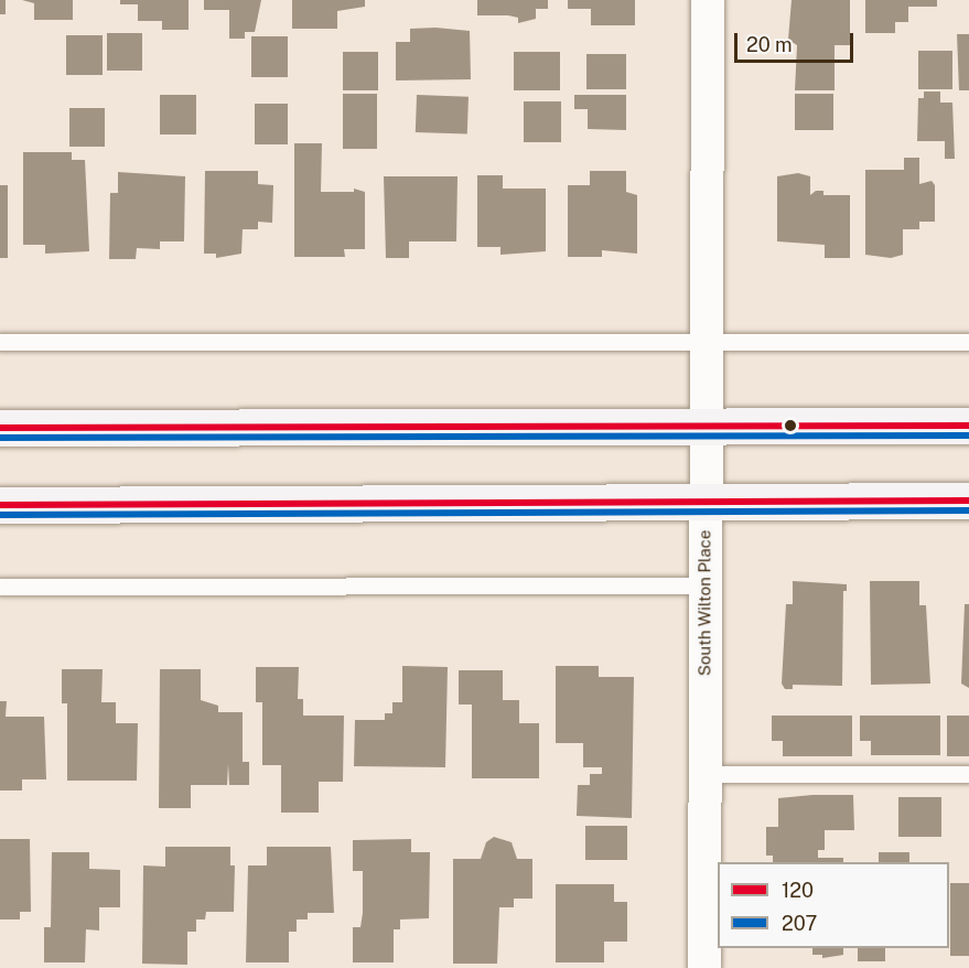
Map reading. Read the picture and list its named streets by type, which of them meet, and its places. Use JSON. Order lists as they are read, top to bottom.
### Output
{
  "streets": {
    "street": ["South Wilton Place"]
  },
  "lines": ["transit line 120", "transit line 207"],
  "legend": ["120", "207"],
  "scale_bar": "20 m"
}
